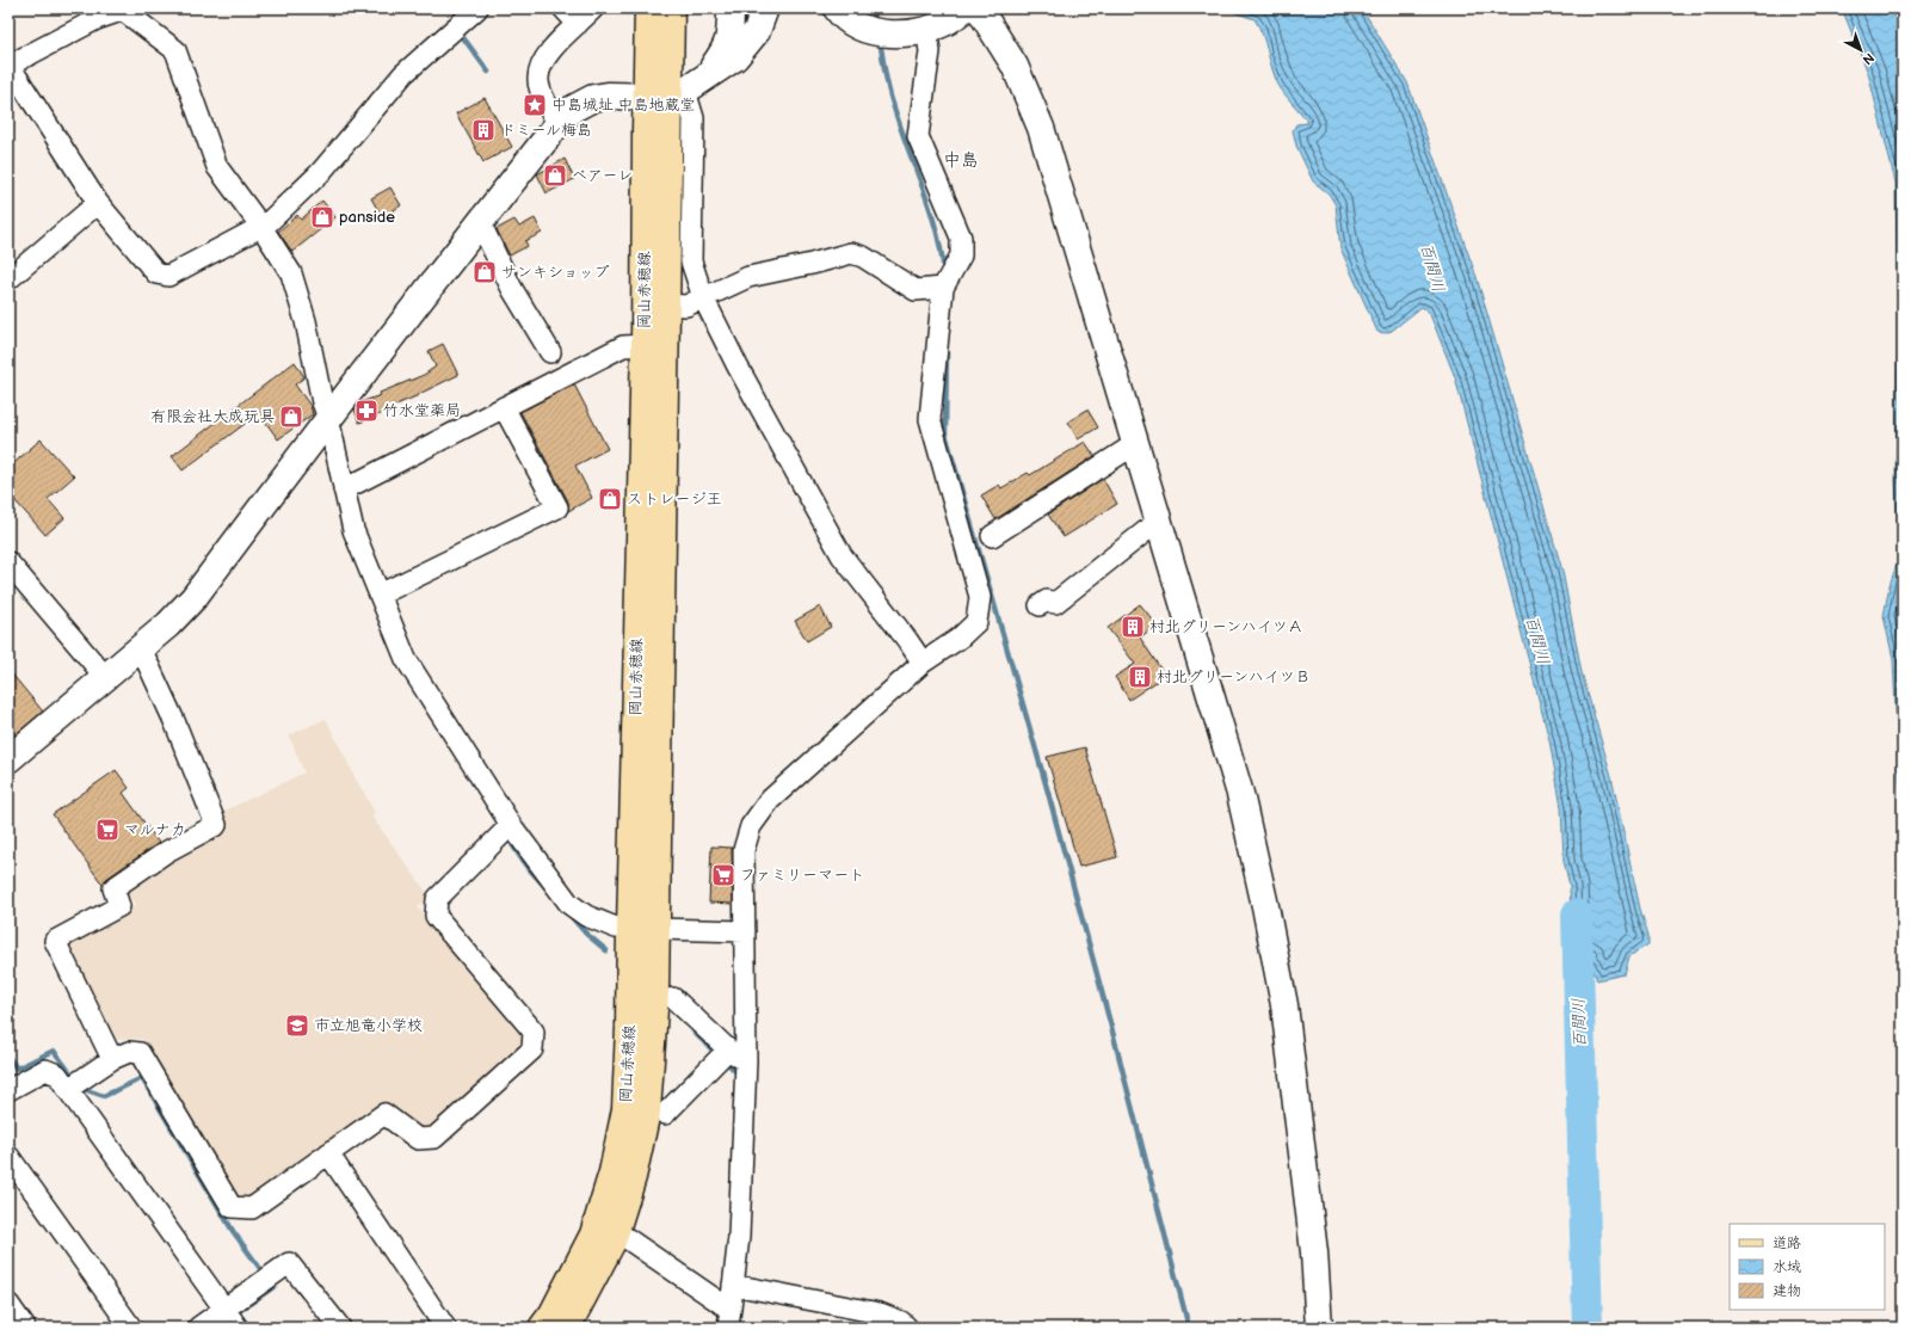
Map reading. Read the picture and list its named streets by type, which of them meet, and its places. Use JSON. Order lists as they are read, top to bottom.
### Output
{
  "streets": {
    "main road": ["岡山赤穂線"]
  },
  "districts": ["中島"],
  "water": ["百間川"],
  "places": {
    "place": ["中島城址 中島地蔵堂"],
    "building": ["ドミール梅島", "村北グリーンハイツＡ", "村北グリーンハイツＢ"],
    "shop": [
      "ベアーレ",
      "panside",
      "サンキショップ",
      "有限会社大成玩具",
      "ストレージ王"
    ],
    "pharmacy": ["竹水堂薬局"],
    "supermarket": ["マルナカ", "ファミリーマート"],
    "school or university": ["市立旭竜小学校"]
  },
  "legend": ["道路", "水域", "建物"],
  "north": "bottom right"
}
